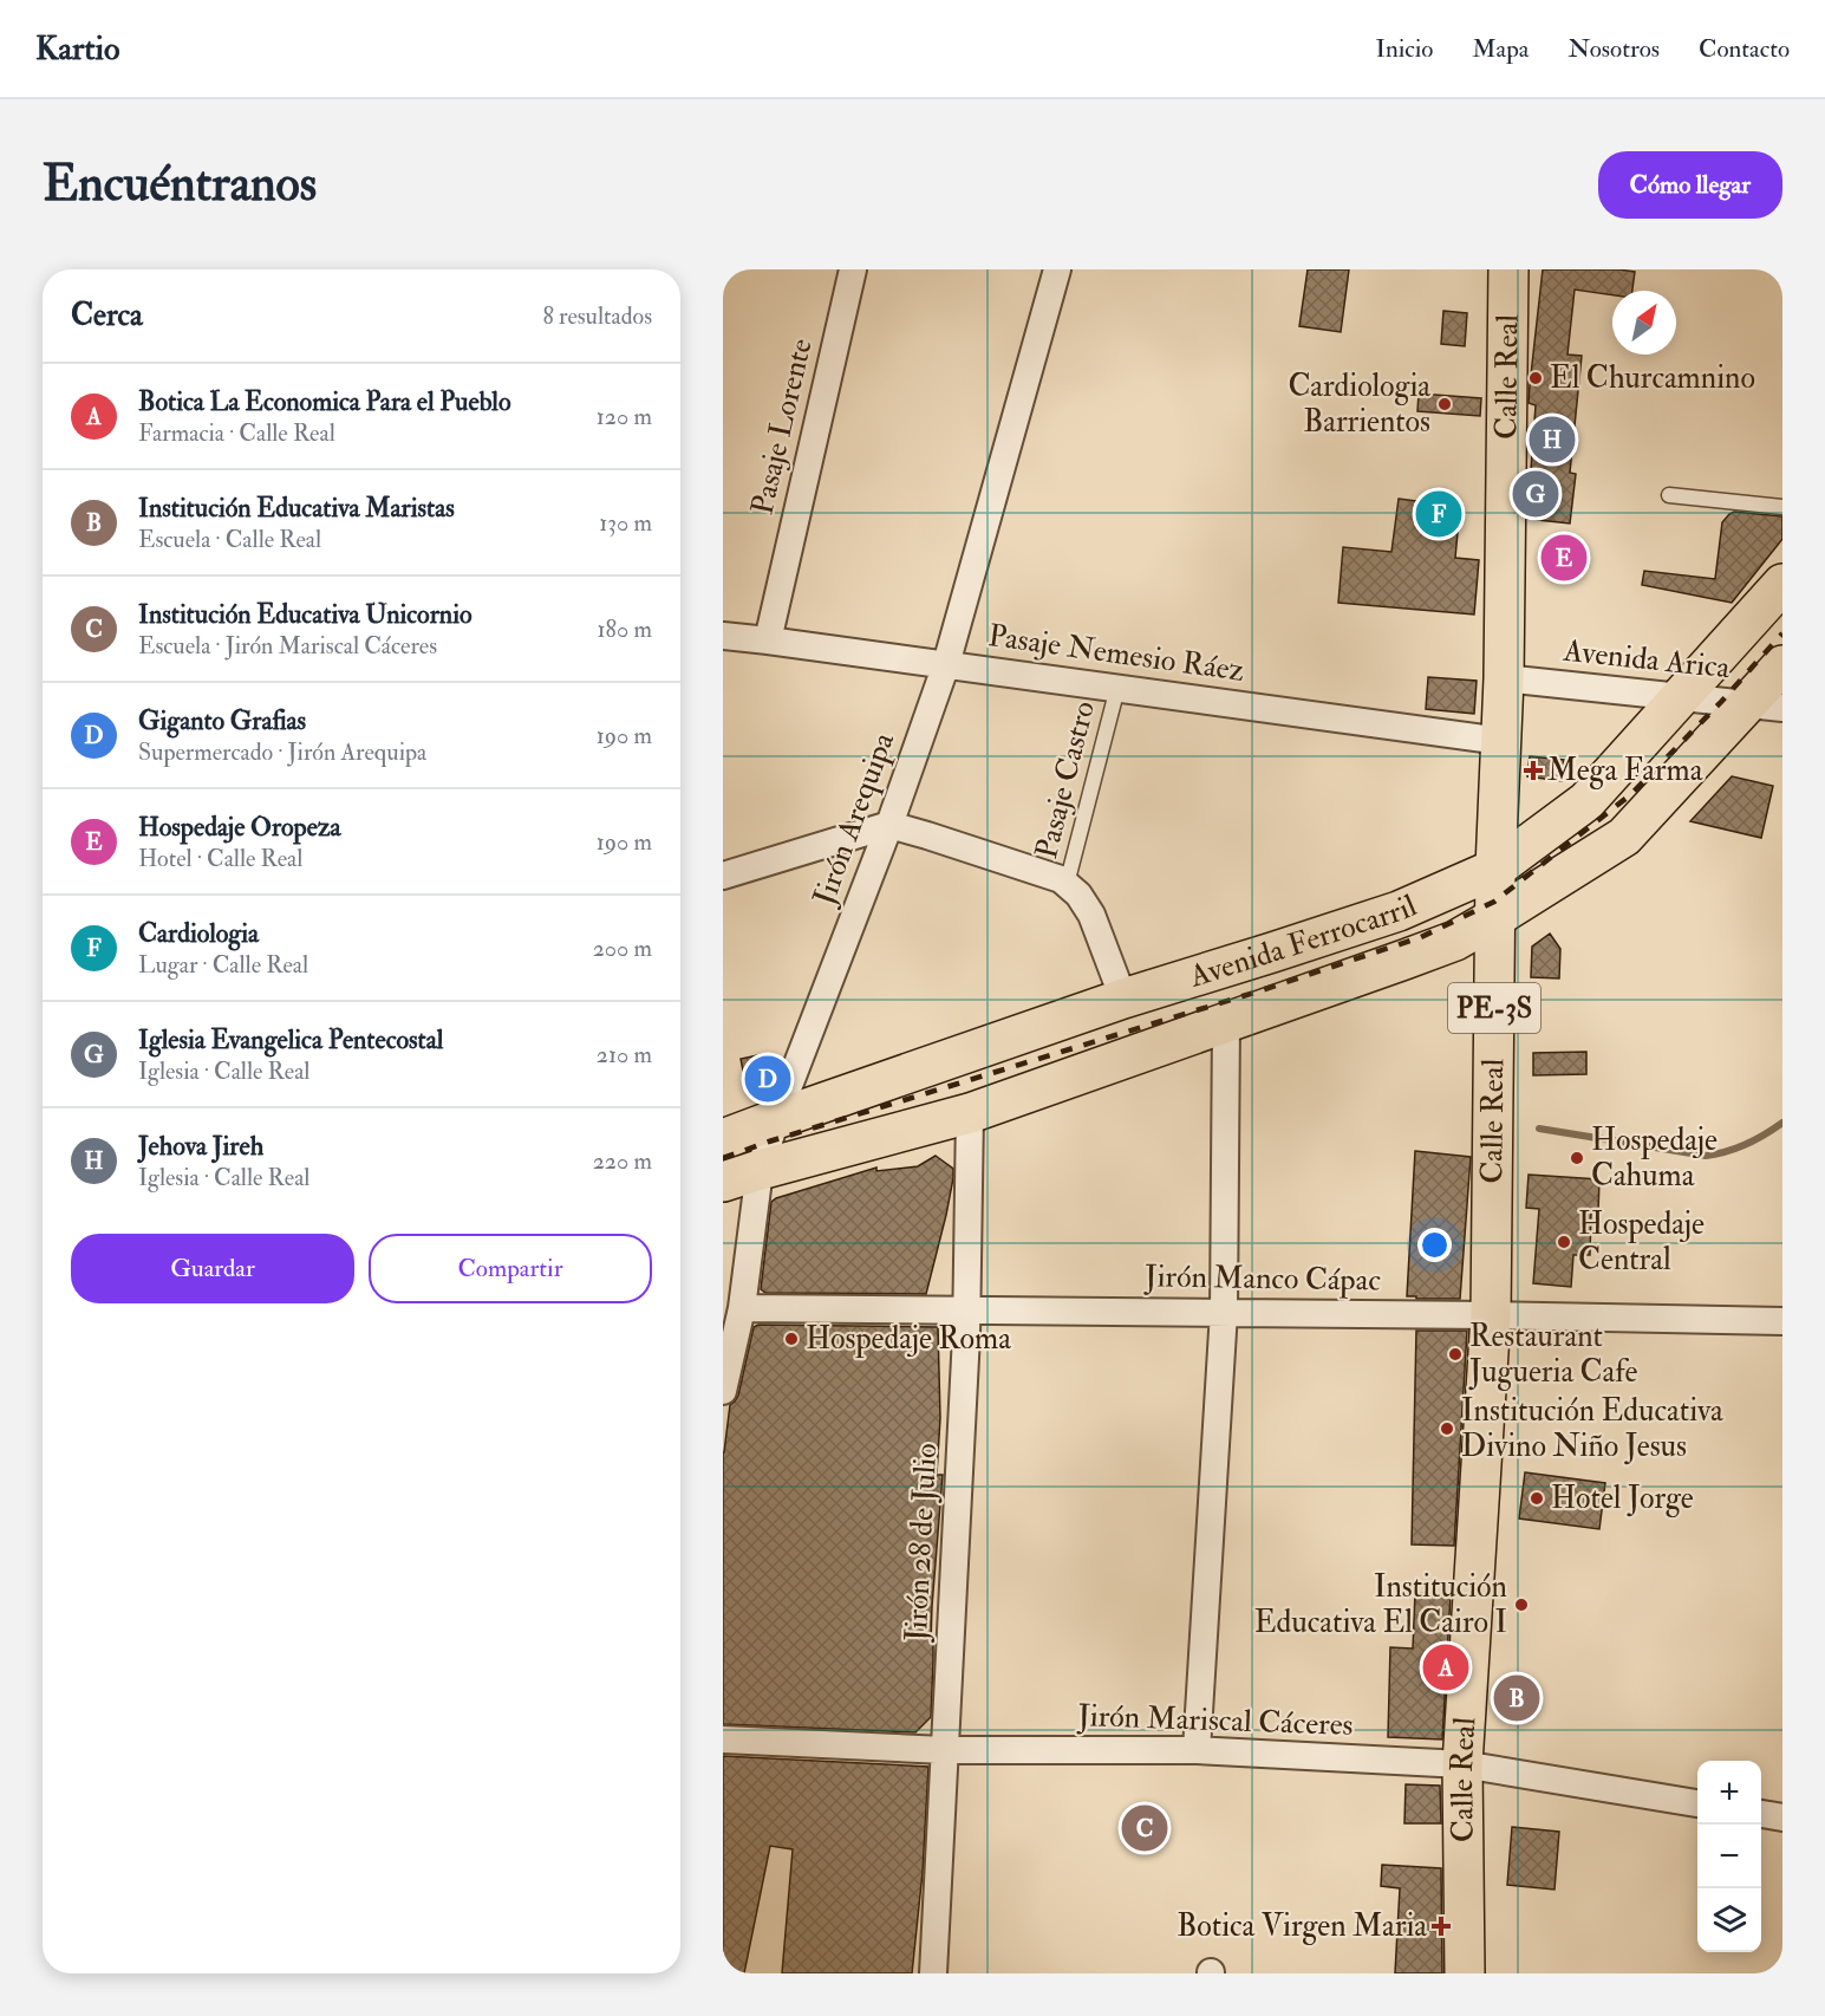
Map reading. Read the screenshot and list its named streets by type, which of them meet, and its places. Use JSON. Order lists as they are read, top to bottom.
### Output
{
  "streets": {
    "main road": ["Calle Real", "Avenida Ferrocarril", "PE-3S"],
    "street": [
      "Pasaje Lorente",
      "Pasaje Nemesio Ráez",
      "Avenida Arica",
      "Jirón Arequipa",
      "Jirón Manco Cápac",
      "Jirón 28 de Julio",
      "Jirón Mariscal Cáceres"
    ],
    "lane": ["Pasaje Castro"]
  },
  "crossings": [
    ["Calle Real", "Pasaje Nemesio Ráez"],
    ["Calle Real", "Avenida Arica"],
    ["Calle Real", "Avenida Ferrocarril"],
    ["Calle Real", "Jirón Manco Cápac"],
    ["Calle Real", "Jirón Mariscal Cáceres"],
    ["Pasaje Lorente", "Pasaje Nemesio Ráez"],
    ["Pasaje Nemesio Ráez", "Pasaje Castro"],
    ["Pasaje Nemesio Ráez", "Jirón Arequipa"],
    ["Avenida Arica", "Avenida Ferrocarril"],
    ["Jirón Arequipa", "Avenida Ferrocarril"],
    ["Jirón Arequipa", "Jirón Manco Cápac"],
    ["Avenida Ferrocarril", "Jirón 28 de Julio"],
    ["Jirón Manco Cápac", "Jirón 28 de Julio"],
    ["Jirón 28 de Julio", "Jirón Mariscal Cáceres"]
  ],
  "places": {
    "other": [
      "El Churcamnino",
      "Cardiologia Barrientos",
      "Hospedaje Cahuma",
      "Hospedaje Central",
      "Hospedaje Roma",
      "Restaurant Jugueria Cafe",
      "Institución Educativa Divino Niño Jesus",
      "Hotel Jorge",
      "Institución Educativa El Cairo I"
    ],
    "health": ["Mega Farma", "Botica Virgen Maria"]
  },
  "north": "top right",
  "page": {
    "header": "Kartio",
    "nav": [
      "Inicio",
      "Mapa",
      "Nosotros",
      "Contacto"
    ],
    "buttons": [
      "Cómo llegar",
      ["Guardar", "Compartir"]
    ],
    "title": "Encuéntranos",
    "heading": ["Cerca", "8 resultados"],
    "list": [
      {
        "mark": "A",
        "name": "Botica La Economica Para el Pueblo",
        "note": "Farmacia · Calle Real",
        "value": "120 m"
      },
      {
        "mark": "B",
        "name": "Institución Educativa Maristas",
        "note": "Escuela · Calle Real",
        "value": "130 m"
      },
      {
        "mark": "C",
        "name": "Institución Educativa Unicornio",
        "note": "Escuela · Jirón Mariscal Cáceres",
        "value": "180 m"
      },
      {
        "mark": "D",
        "name": "Giganto Grafias",
        "note": "Supermercado · Jirón Arequipa",
        "value": "190 m"
      },
      {
        "mark": "E",
        "name": "Hospedaje Oropeza",
        "note": "Hotel · Calle Real",
        "value": "190 m"
      },
      {
        "mark": "F",
        "name": "Cardiologia",
        "note": "Lugar · Calle Real",
        "value": "200 m"
      },
      {
        "mark": "G",
        "name": "Iglesia Evangelica Pentecostal",
        "note": "Iglesia · Calle Real",
        "value": "210 m"
      },
      {
        "mark": "H",
        "name": "Jehova Jireh",
        "note": "Iglesia · Calle Real",
        "value": "220 m"
      }
    ],
    "pins": [
      "H",
      "G",
      "F",
      "E",
      "D",
      "A",
      "B",
      "C"
    ],
    "map_buttons": ["+", "−"]
  }
}
